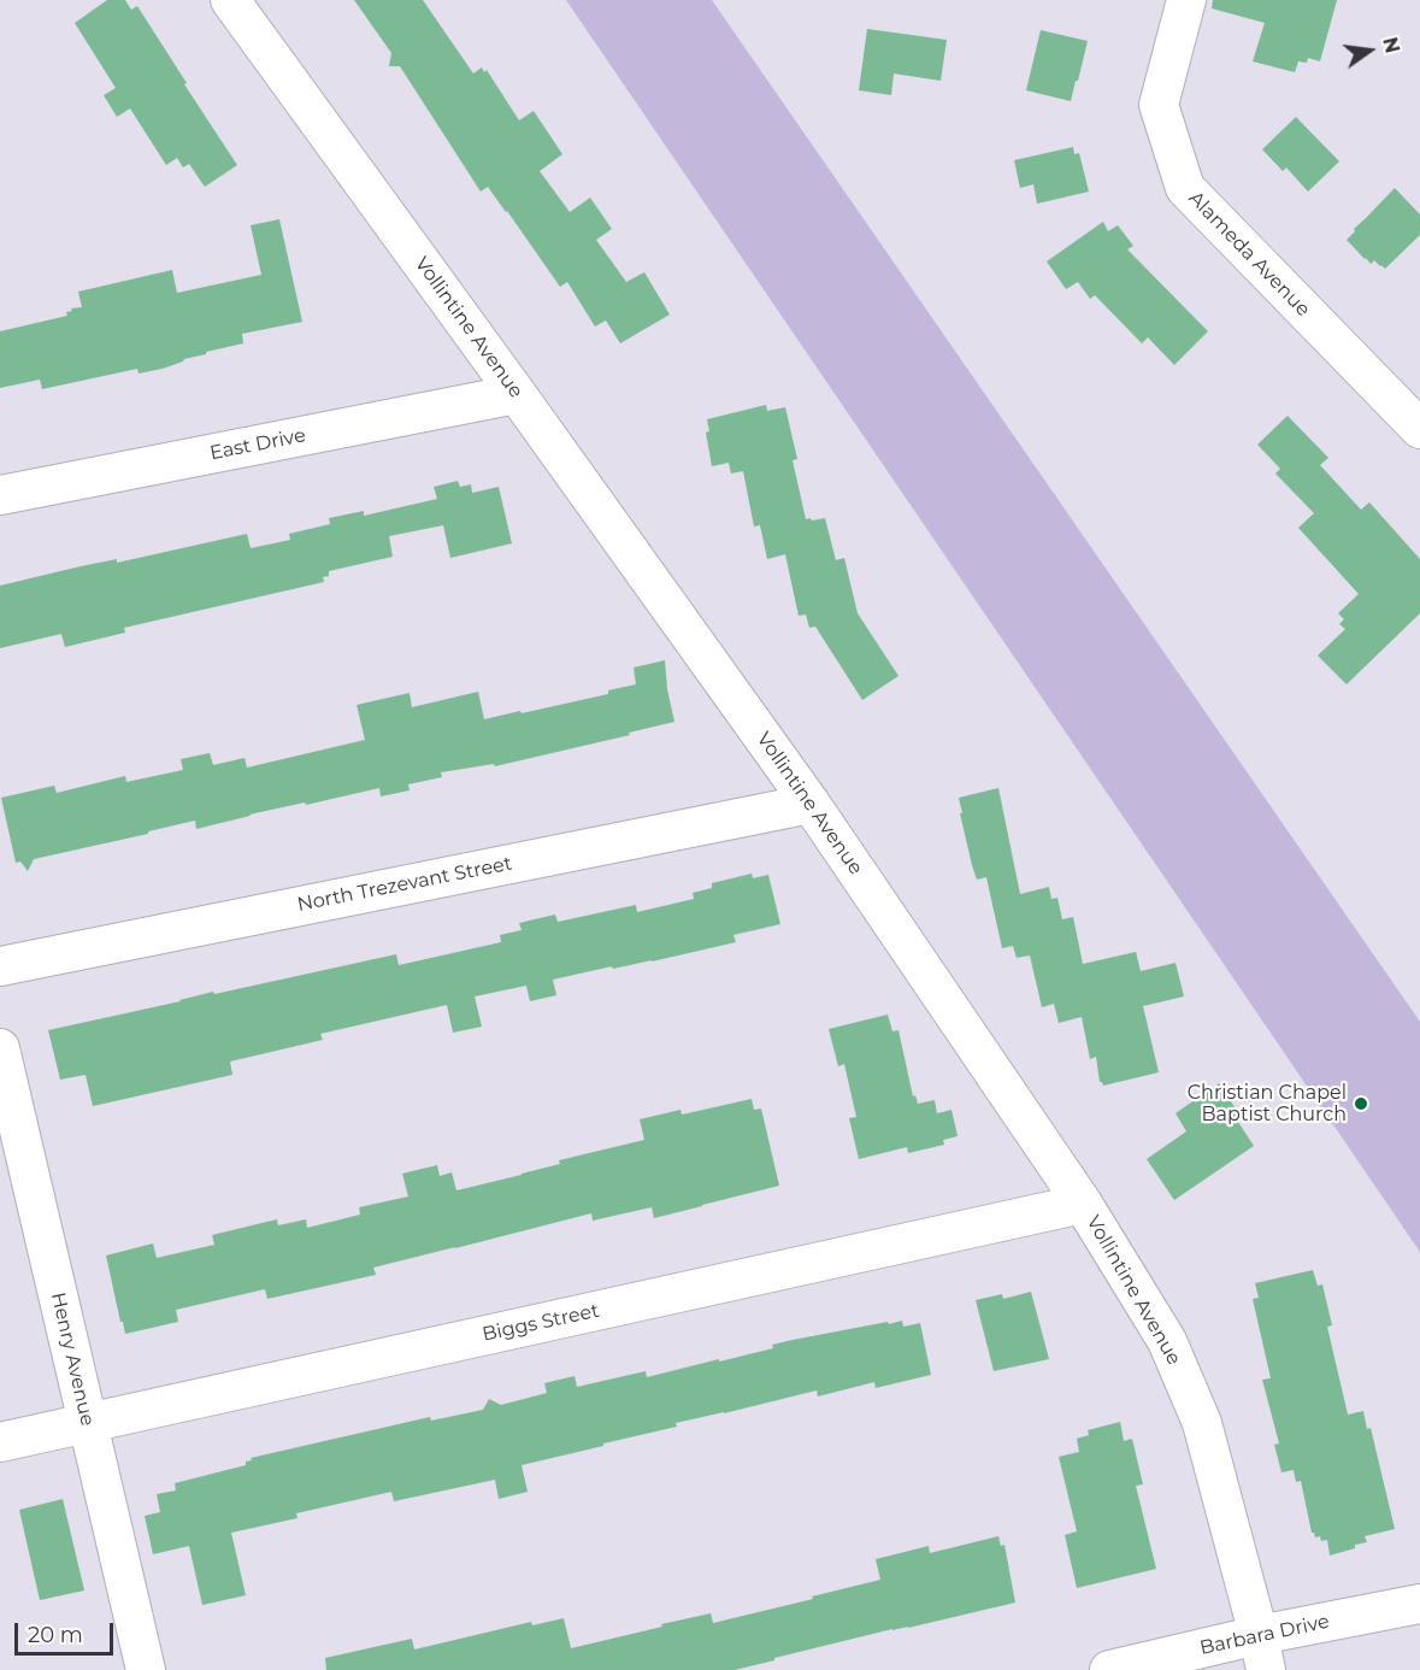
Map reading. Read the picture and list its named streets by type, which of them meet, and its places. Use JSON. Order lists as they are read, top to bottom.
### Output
{
  "streets": {
    "street": [
      "Alameda Avenue",
      "Vollintine Avenue",
      "East Drive",
      "North Trezevant Street",
      "Biggs Street",
      "Henry Avenue",
      "Barbara Drive"
    ]
  },
  "crossings": [
    ["Vollintine Avenue", "East Drive"],
    ["Vollintine Avenue", "North Trezevant Street"],
    ["Vollintine Avenue", "Biggs Street"],
    ["Vollintine Avenue", "Barbara Drive"],
    ["Biggs Street", "Henry Avenue"]
  ],
  "places": ["Christian Chapel Baptist Church"],
  "scale_bar": "20 m",
  "north": "right"
}
